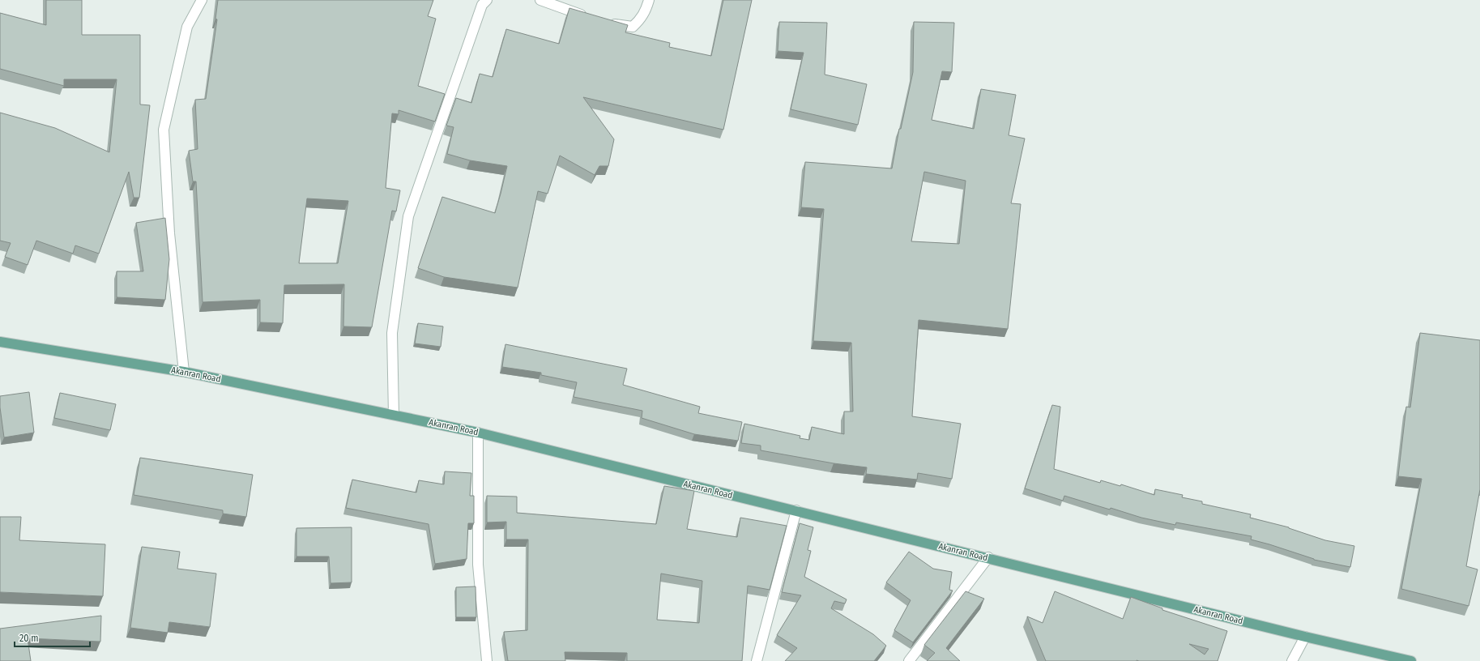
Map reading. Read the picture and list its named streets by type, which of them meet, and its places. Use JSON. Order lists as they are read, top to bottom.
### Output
{
  "streets": {
    "main road": ["Akanran Road"]
  },
  "scale_bar": "20 m"
}
